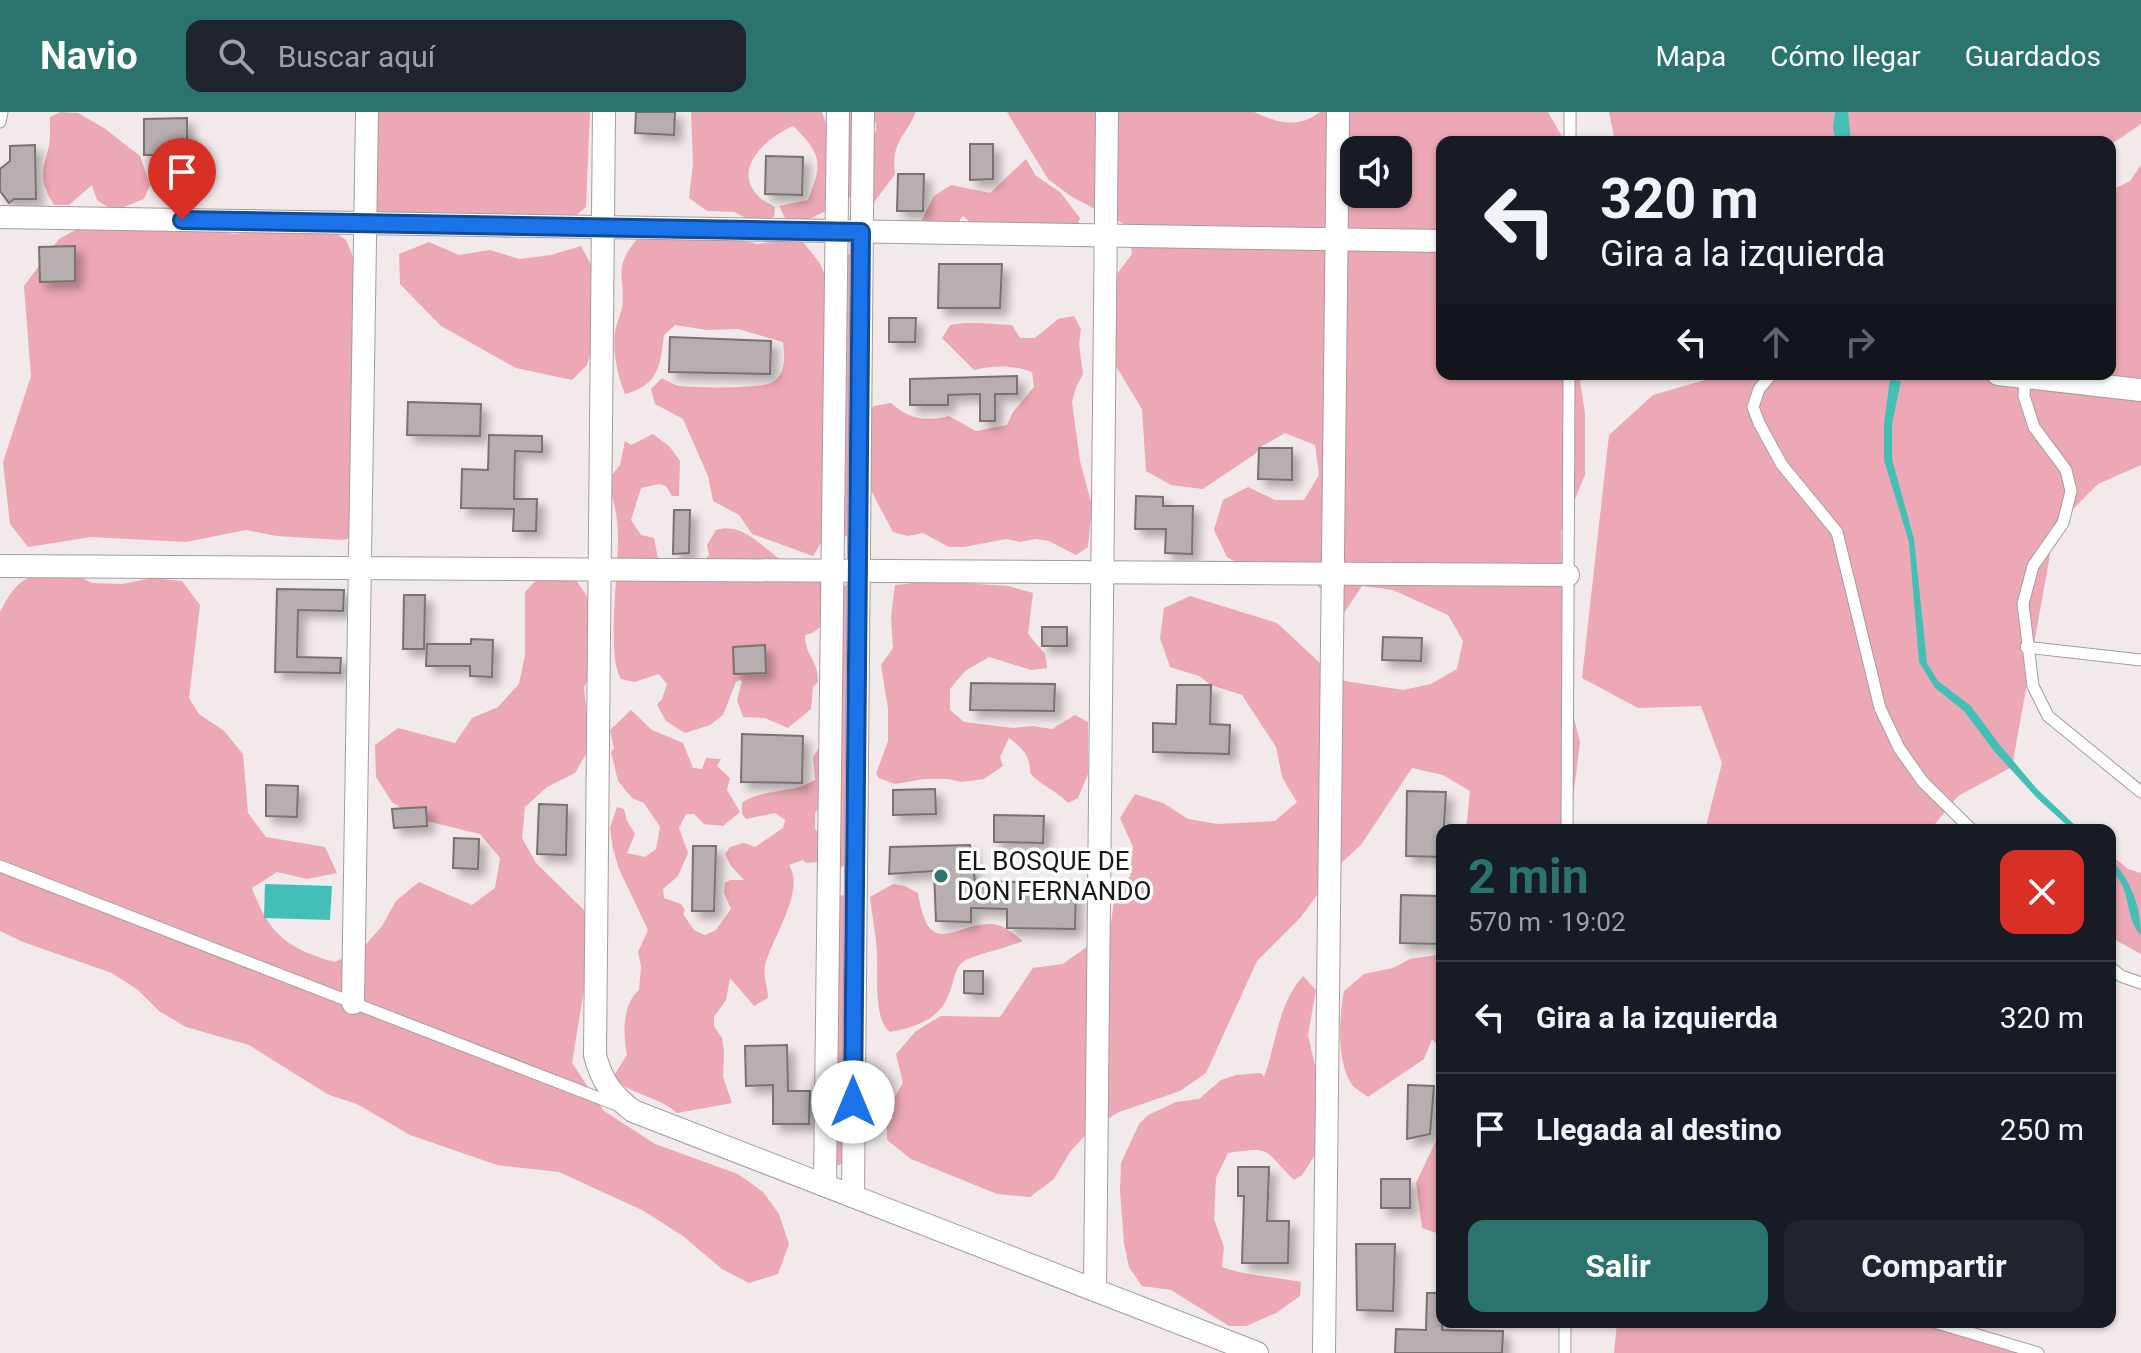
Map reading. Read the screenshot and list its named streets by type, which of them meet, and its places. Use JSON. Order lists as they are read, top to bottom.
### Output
{
  "places": ["EL BOSQUE DE DON FERNANDO"],
  "page": {
    "header": "Navio",
    "search": "Buscar aquí",
    "nav": ["Mapa", "Cómo llegar", "Guardados"],
    "turn": ["320 m", "Gira a la izquierda"],
    "heading": ["2 min", "570 m · 19:02"],
    "list": [
      {
        "name": "Gira a la izquierda",
        "value": "320 m"
      },
      {
        "name": "Llegada al destino",
        "value": "250 m"
      }
    ],
    "buttons": ["Salir", "Compartir"]
  }
}
